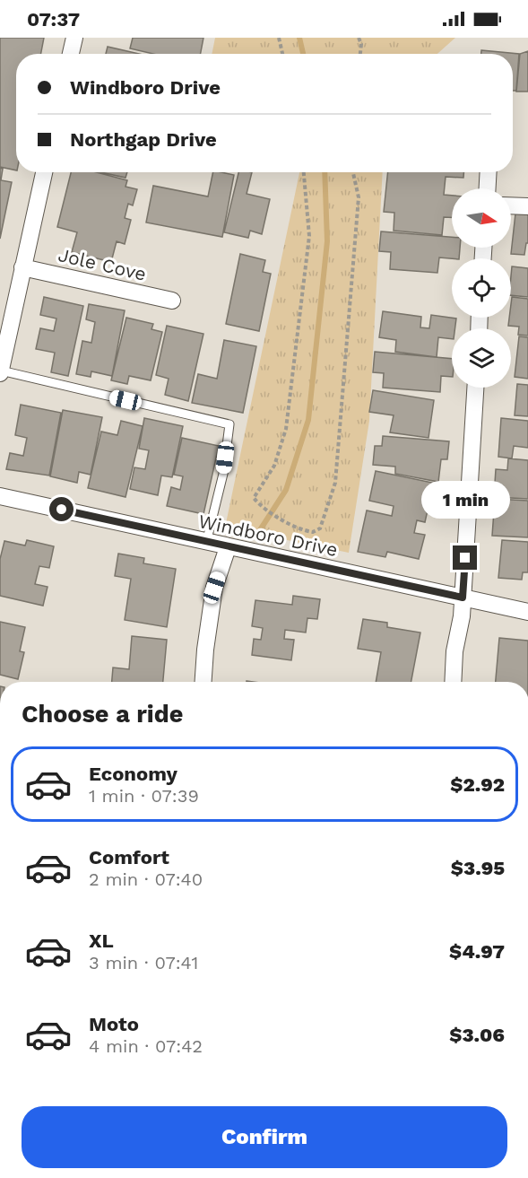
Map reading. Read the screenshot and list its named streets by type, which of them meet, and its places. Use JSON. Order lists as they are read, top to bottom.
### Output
{
  "streets": {
    "street": ["Jole Cove", "Windboro Drive"]
  },
  "north": "right",
  "page": {
    "status": "07:37",
    "banner": ["Windboro Drive", "Northgap Drive"],
    "bubble": "1 min",
    "heading": "Choose a ride",
    "list": [
      {
        "name": "Economy",
        "note": "1 min · 07:39",
        "value": "$2.92"
      },
      {
        "name": "Comfort",
        "note": "2 min · 07:40",
        "value": "$3.95"
      },
      {
        "name": "XL",
        "note": "3 min · 07:41",
        "value": "$4.97"
      },
      {
        "name": "Moto",
        "note": "4 min · 07:42",
        "value": "$3.06"
      }
    ],
    "buttons": "Confirm"
  }
}
